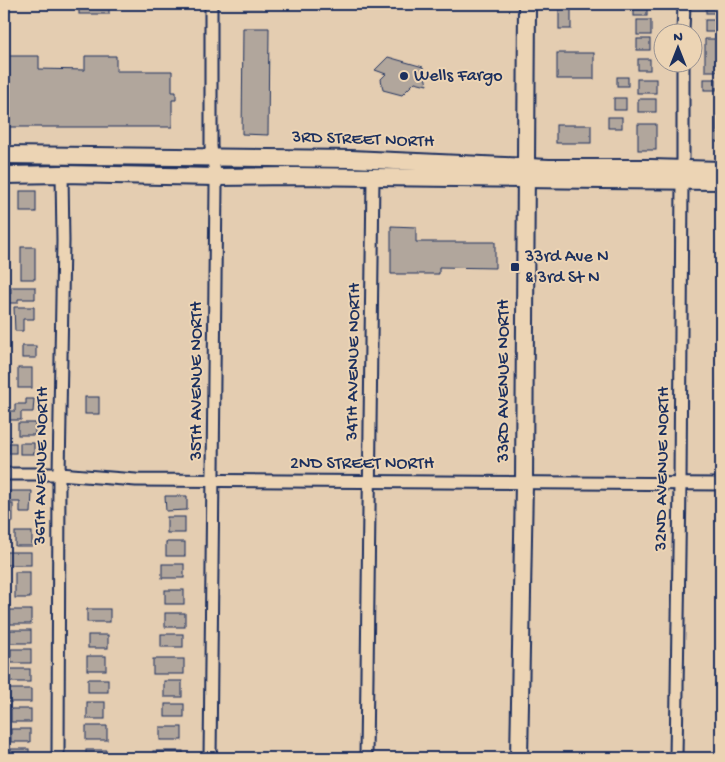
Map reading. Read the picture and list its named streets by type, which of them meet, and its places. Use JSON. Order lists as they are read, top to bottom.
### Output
{
  "streets": {
    "main road": ["3RD STREET NORTH", "33RD AVENUE NORTH"],
    "street": [
      "34TH AVENUE NORTH",
      "35TH AVENUE NORTH",
      "2ND STREET NORTH",
      "36TH AVENUE NORTH",
      "32ND AVENUE NORTH"
    ]
  },
  "crossings": [
    ["3RD STREET NORTH", "34TH AVENUE NORTH"],
    ["3RD STREET NORTH", "35TH AVENUE NORTH"],
    ["3RD STREET NORTH", "33RD AVENUE NORTH"],
    ["3RD STREET NORTH", "36TH AVENUE NORTH"],
    ["3RD STREET NORTH", "32ND AVENUE NORTH"],
    ["34TH AVENUE NORTH", "2ND STREET NORTH"],
    ["35TH AVENUE NORTH", "2ND STREET NORTH"],
    ["33RD AVENUE NORTH", "2ND STREET NORTH"],
    ["2ND STREET NORTH", "36TH AVENUE NORTH"],
    ["2ND STREET NORTH", "32ND AVENUE NORTH"]
  ],
  "places": {
    "other": ["Wells Fargo"],
    "transit": ["33rd Ave N & 3rd St N"]
  },
  "north": "top"
}
